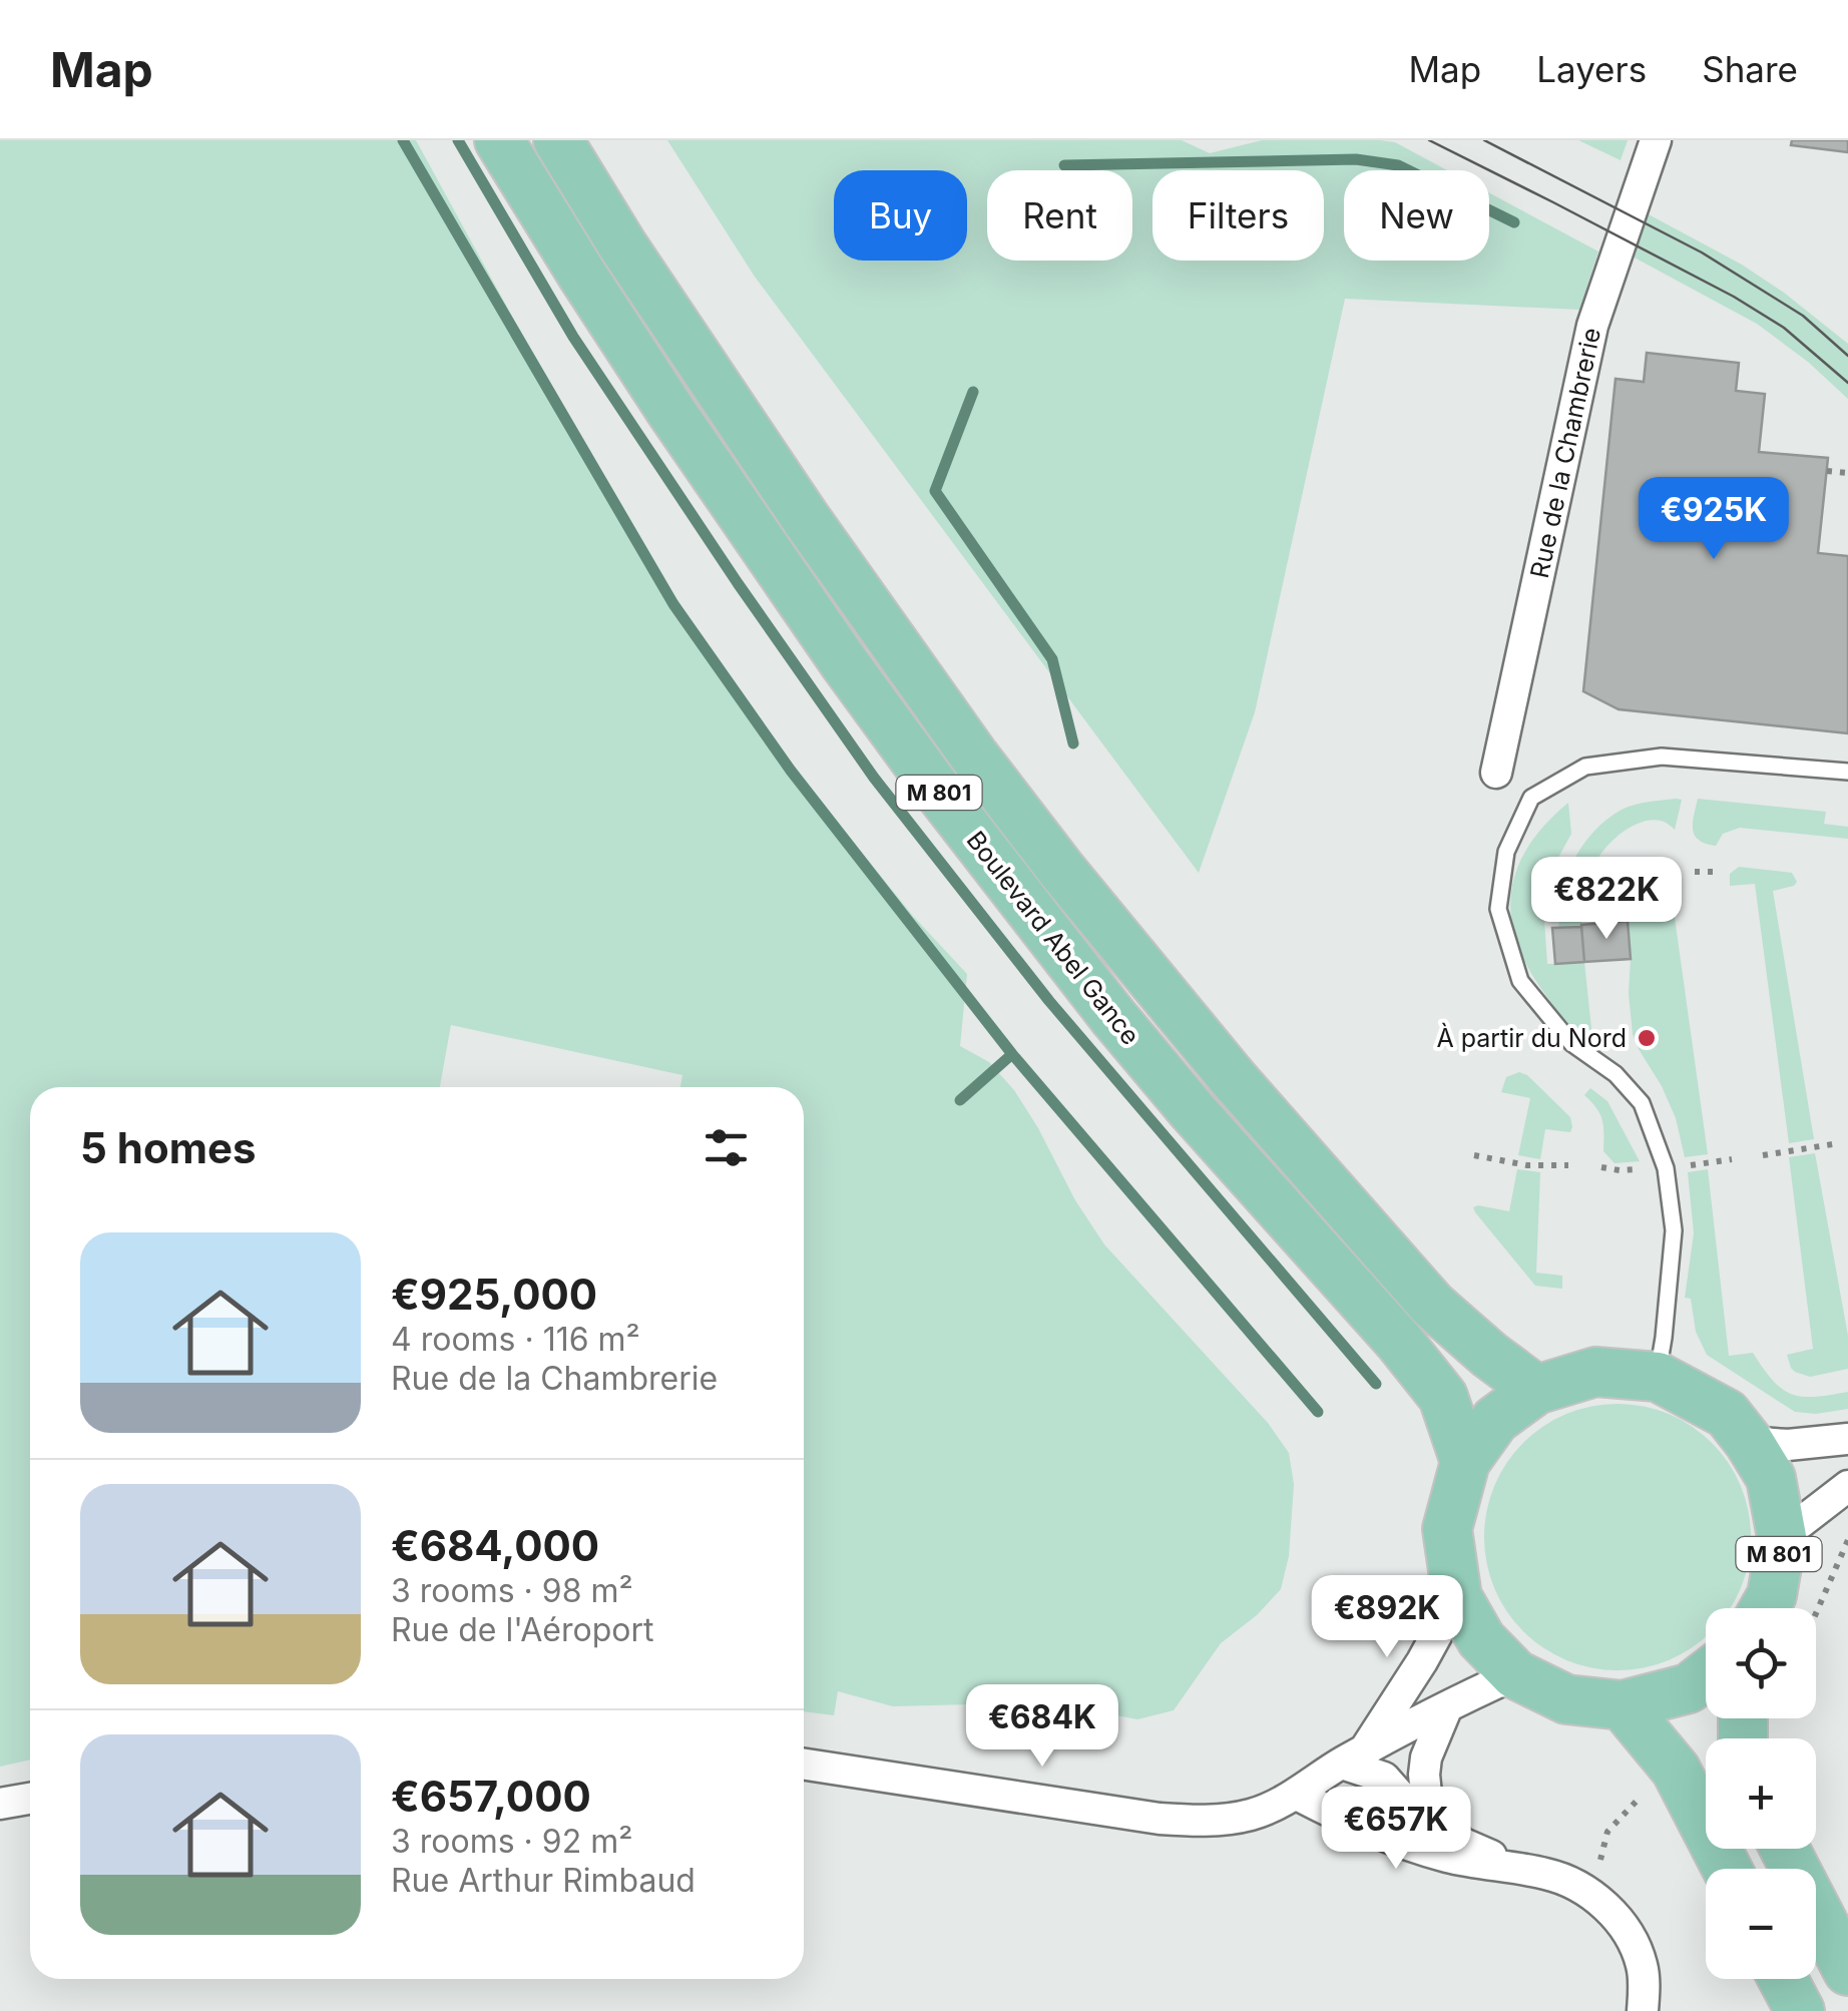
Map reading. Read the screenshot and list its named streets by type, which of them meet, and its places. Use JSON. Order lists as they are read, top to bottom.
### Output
{
  "streets": {
    "main road": ["M 801", "Boulevard Abel Gance"],
    "street": ["Rue de la Chambrerie"]
  },
  "crossings": [
    ["M 801", "Boulevard Abel Gance"]
  ],
  "places": ["À partir du Nord"],
  "page": {
    "header": "Map",
    "nav": ["Map", "Layers", "Share"],
    "chip": [
      "Buy",
      "Rent",
      "Filters",
      "New"
    ],
    "price": [
      "€925K",
      "€822K",
      "€892K",
      "€684K",
      "€657K"
    ],
    "heading": "5 homes",
    "list": [
      {
        "name": "€925,000",
        "note": "4 rooms · 116 m² · Rue de la Chambrerie"
      },
      {
        "name": "€684,000",
        "note": "3 rooms · 98 m² · Rue de l'Aéroport"
      },
      {
        "name": "€657,000",
        "note": "3 rooms · 92 m² · Rue Arthur Rimbaud"
      }
    ],
    "map_buttons": ["+", "−"]
  }
}
